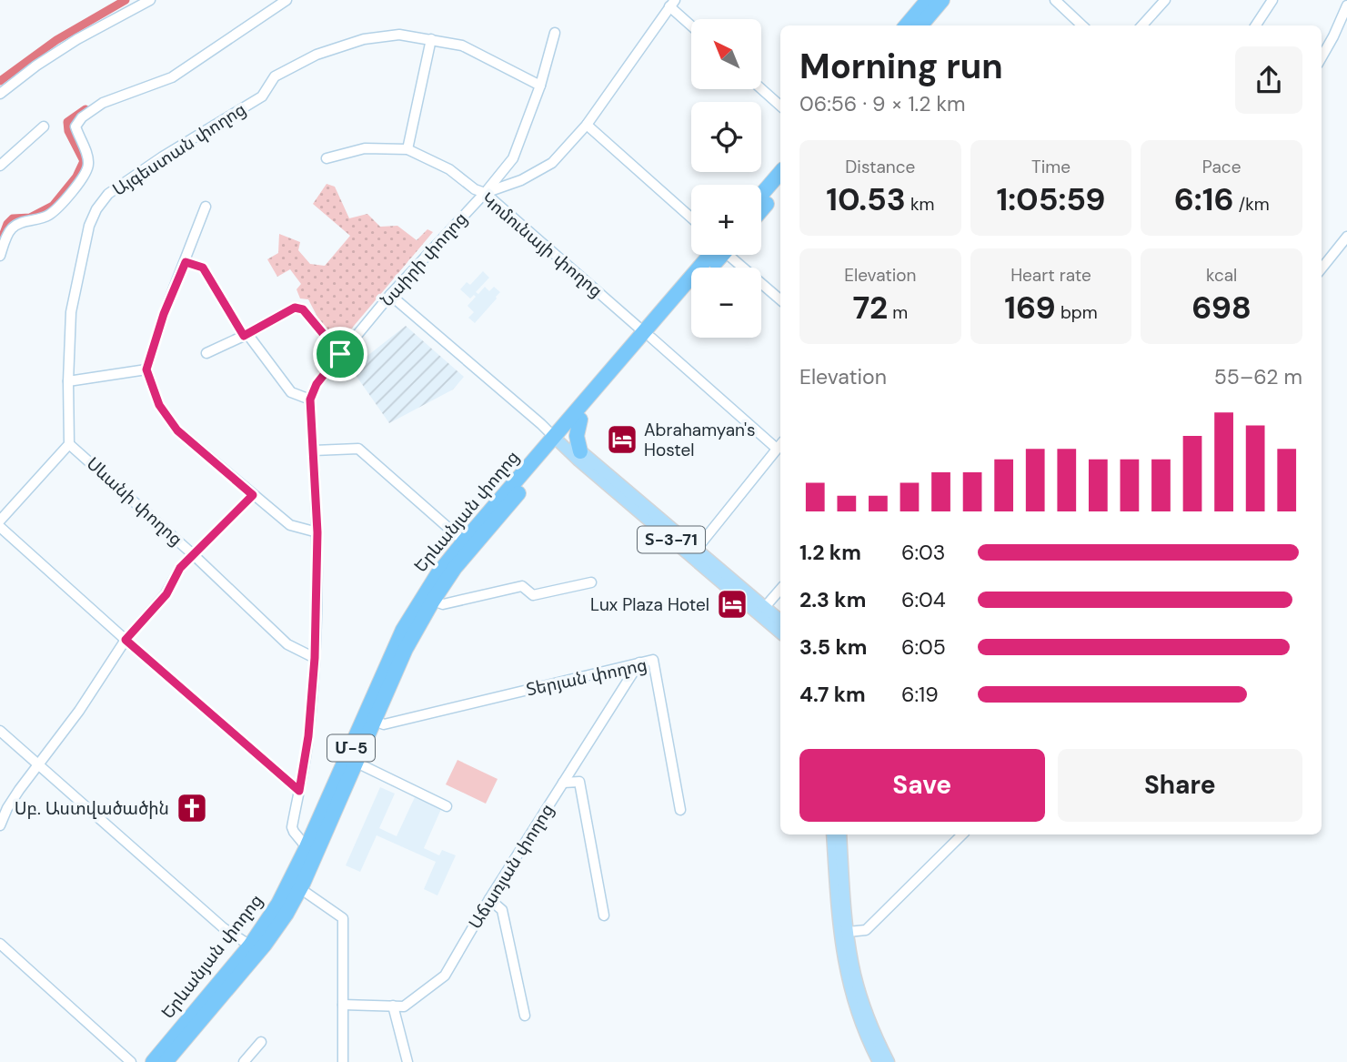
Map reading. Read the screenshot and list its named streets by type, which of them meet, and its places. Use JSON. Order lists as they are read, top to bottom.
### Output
{
  "streets": {
    "highway": ["Երևանյան փողոց", "Մ-5"],
    "main road": ["Տ-3-71"],
    "street": [
      "Այգեստան փողոց",
      "Կոմունայի փողոց",
      "Նաիրի փողոց",
      "Սևանի փողոց",
      "Տերյան փողոց",
      "Աճառյան փողոց"
    ]
  },
  "crossings": [
    ["Այգեստան փողոց", "Սևանի փողոց"],
    ["Կոմունայի փողոց", "Նաիրի փողոց"],
    ["Կոմունայի փողոց", "Երևանյան փողոց"],
    ["Երևանյան փողոց", "Տ-3-71"],
    ["Երևանյան փողոց", "Տերյան փողոց"],
    ["Տերյան փողոց", "Աճառյան փողոց"]
  ],
  "places": {
    "hotel": ["Abrahamyan's Hostel", "Lux Plaza Hotel"],
    "church": ["Սբ. Աստվածածին"]
  },
  "north": "top left",
  "page": {
    "map_buttons": ["+", "−"],
    "heading": ["Morning run", "06:56 · 9 × 1.2 km"],
    "stats": [
      ["Distance", "10.53 km"],
      ["Time", "1:05:59"],
      ["Pace", "6:16 /km"],
      ["Elevation", "72 m"],
      ["Heart rate", "169 bpm"],
      ["kcal", "698"]
    ],
    "chart": ["Elevation", "55–62 m"],
    "list": [
      {
        "name": "1.2 km",
        "note": "6:03"
      },
      {
        "name": "2.3 km",
        "note": "6:04"
      },
      {
        "name": "3.5 km",
        "note": "6:05"
      },
      {
        "name": "4.7 km",
        "note": "6:19"
      }
    ],
    "buttons": ["Save", "Share"]
  }
}
